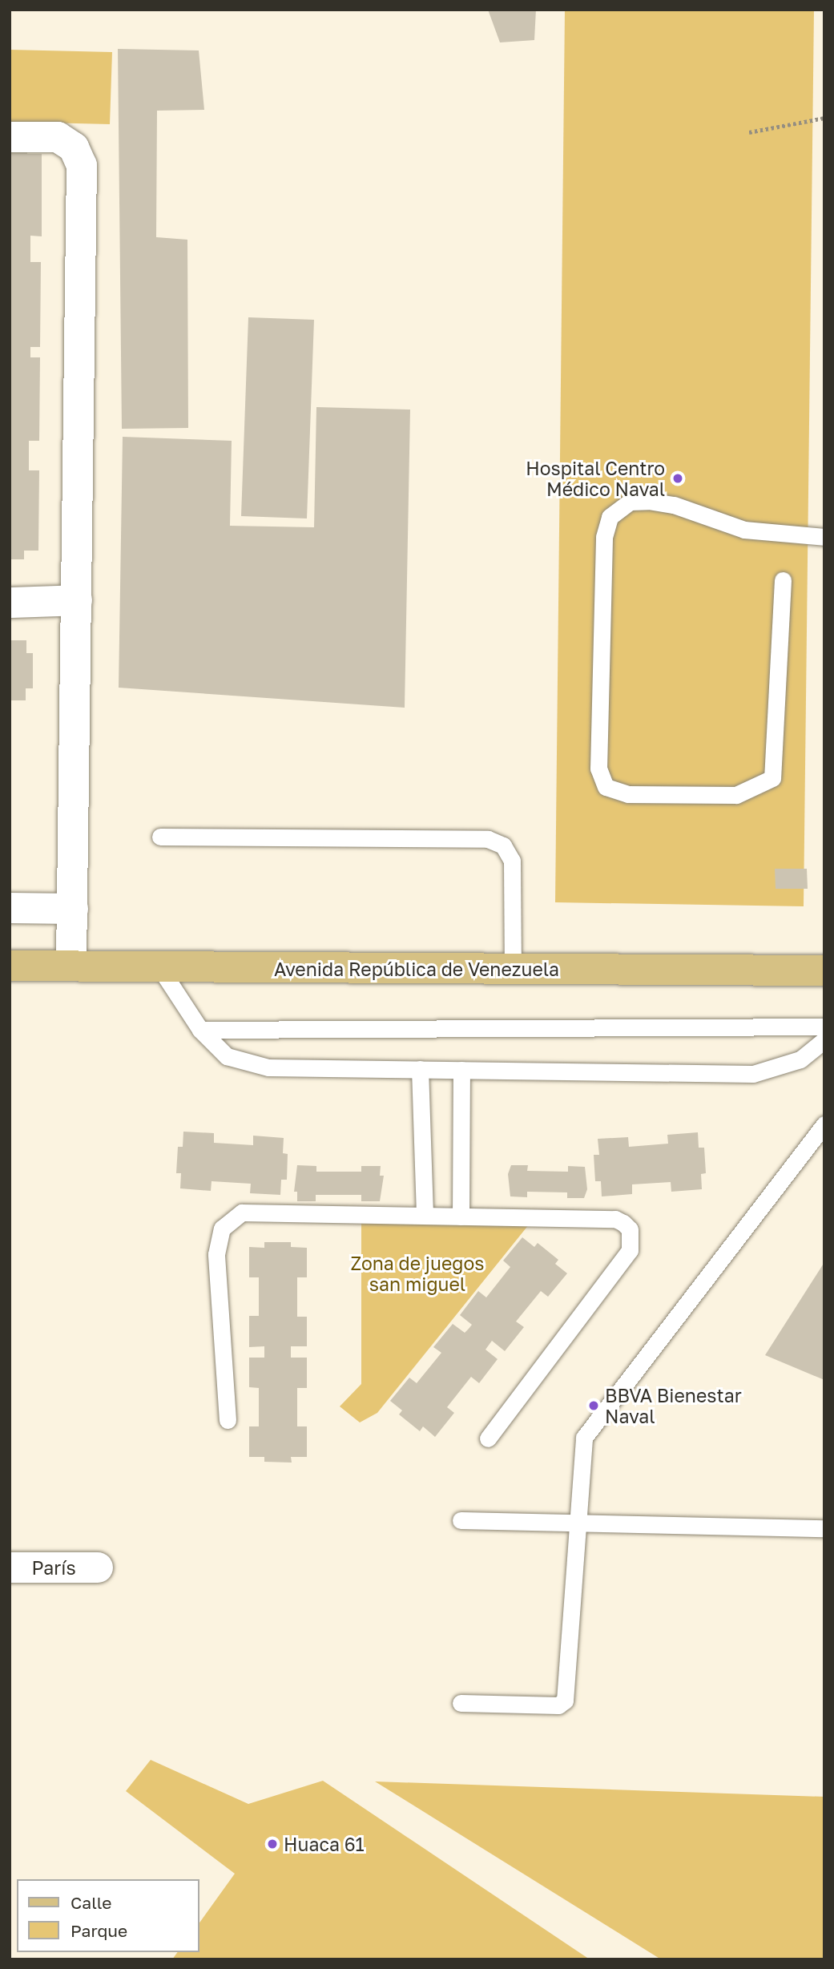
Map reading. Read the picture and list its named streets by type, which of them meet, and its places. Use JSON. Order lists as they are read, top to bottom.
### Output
{
  "streets": {
    "main road": ["Avenida República de Venezuela"],
    "street": ["París"]
  },
  "parks": ["Zona de juegos san miguel"],
  "places": ["Hospital Centro Médico Naval", "BBVA Bienestar Naval", "Huaca 61"],
  "legend": ["Calle", "Parque"]
}
